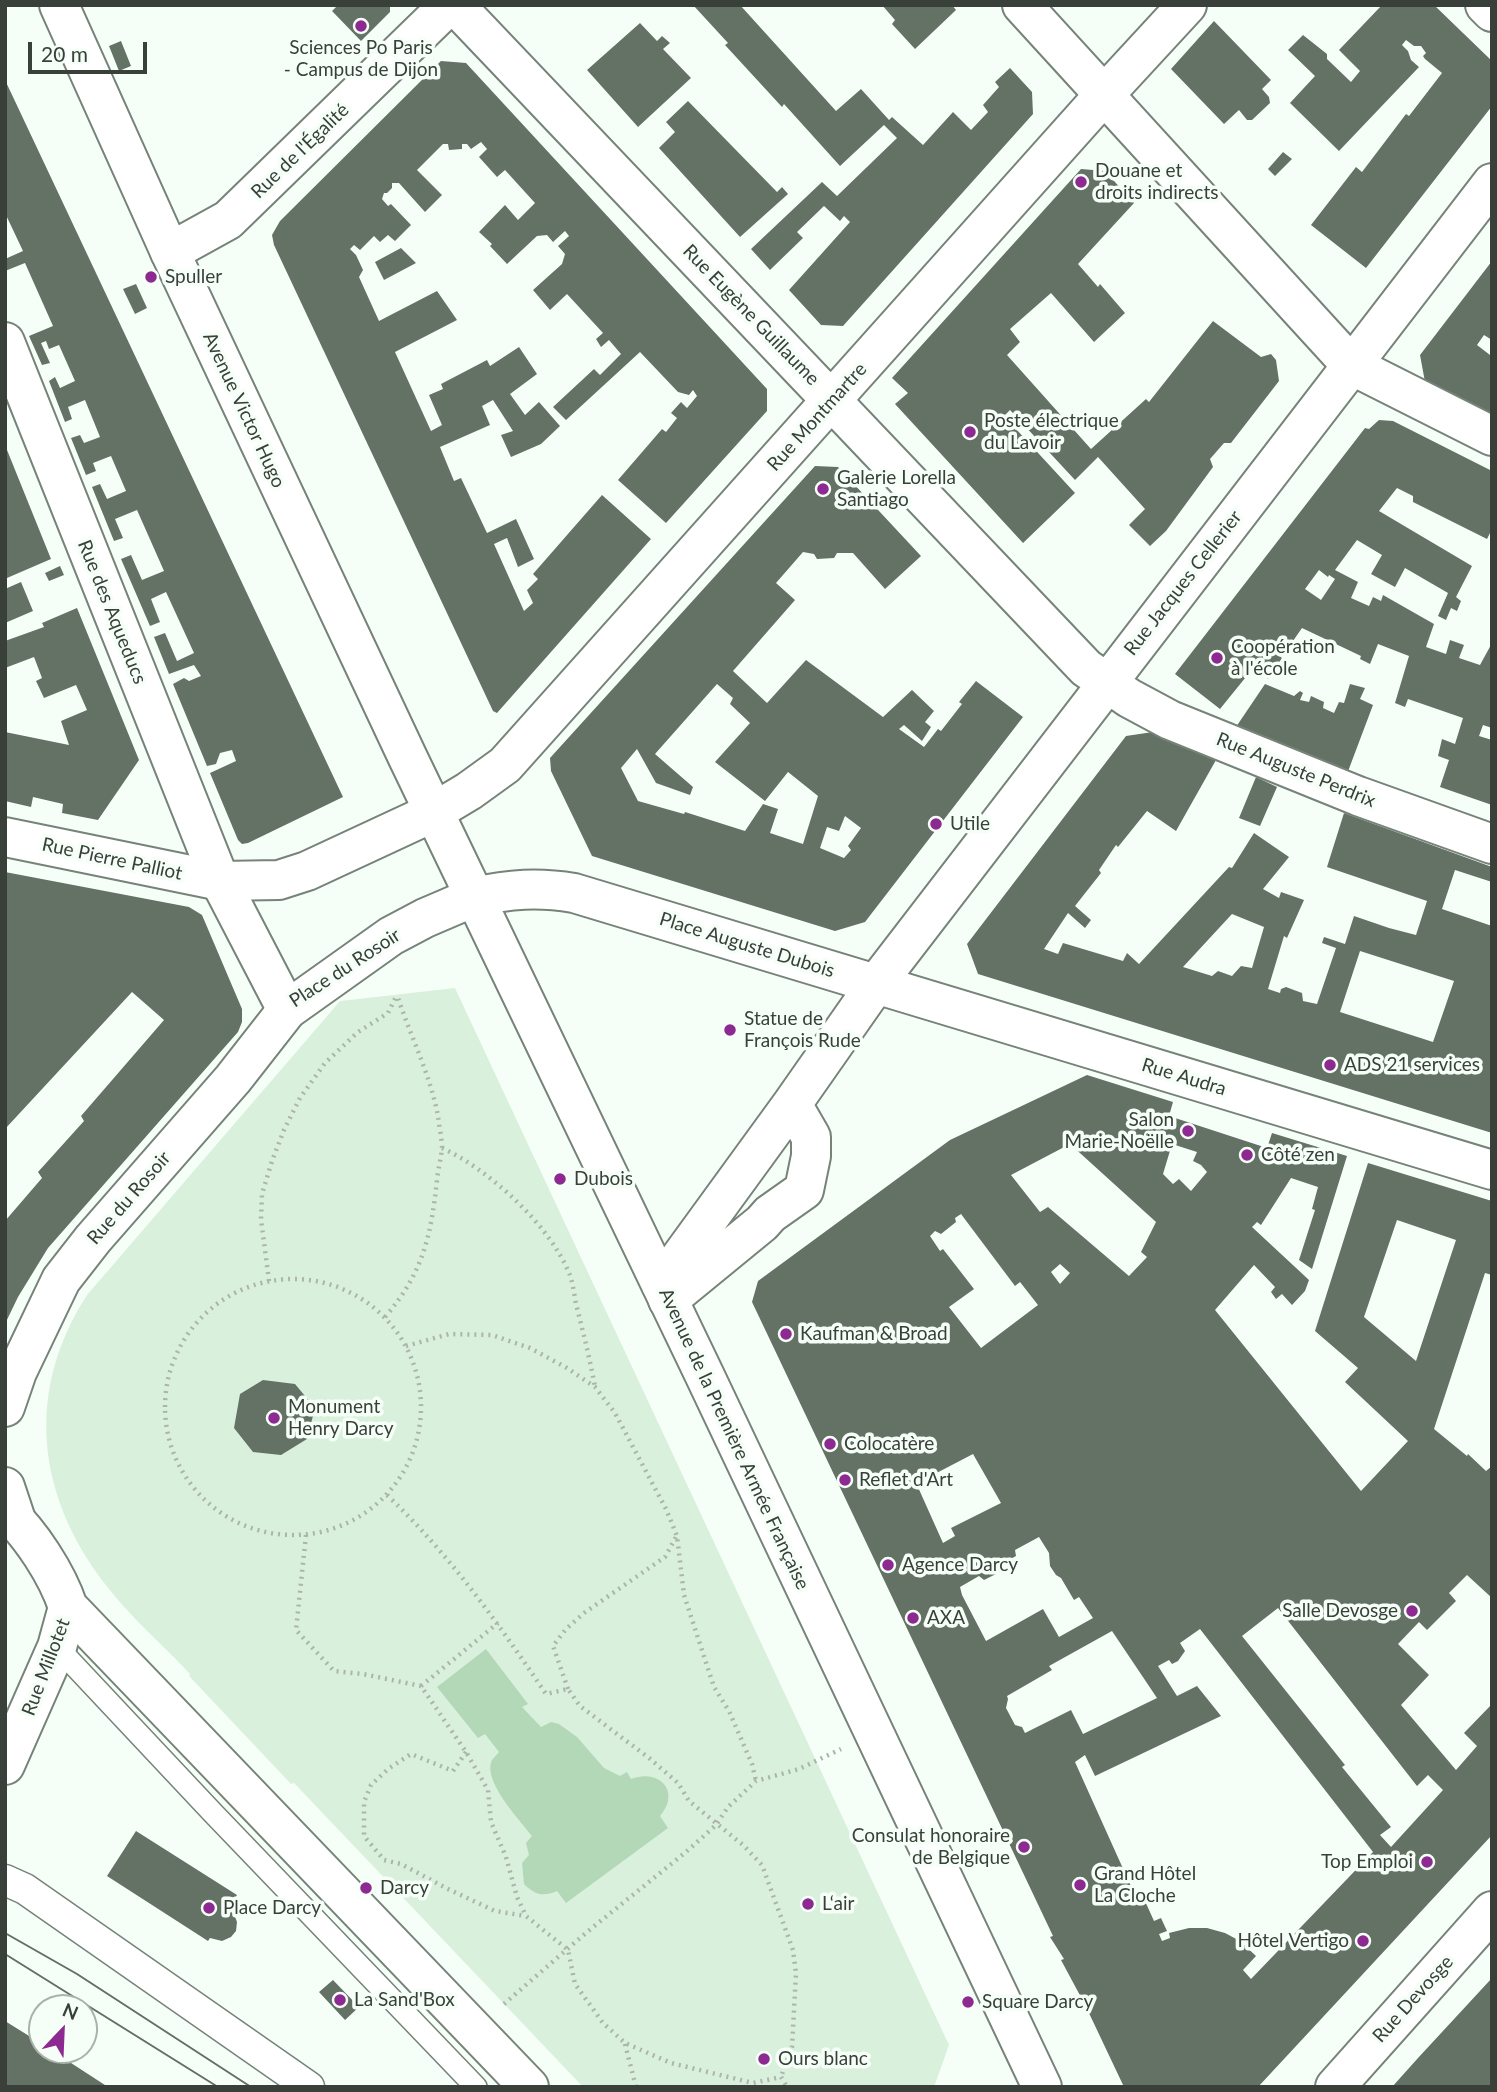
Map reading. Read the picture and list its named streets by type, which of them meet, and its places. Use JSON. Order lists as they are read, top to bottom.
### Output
{
  "streets": {
    "street": [
      "Rue de l'Égalité",
      "Rue Eugène Guillaume",
      "Avenue Victor Hugo",
      "Rue Montmartre",
      "Rue Jacques Cellerier",
      "Rue des Aqueducs",
      "Rue Auguste Perdrix",
      "Rue Pierre Palliot",
      "Place Auguste Dubois",
      "Place du Rosoir",
      "Rue Audra",
      "Rue du Rosoir",
      "Avenue de la Première Armée Française",
      "Rue Millotet",
      "Rue Devosge"
    ]
  },
  "crossings": [
    ["Rue de l'Égalité", "Avenue Victor Hugo"],
    ["Rue Eugène Guillaume", "Rue Montmartre"],
    ["Rue Eugène Guillaume", "Rue Jacques Cellerier"],
    ["Rue Eugène Guillaume", "Rue Auguste Perdrix"],
    ["Avenue Victor Hugo", "Rue Montmartre"],
    ["Avenue Victor Hugo", "Avenue de la Première Armée Française"],
    ["Rue Montmartre", "Avenue de la Première Armée Française"],
    ["Rue Jacques Cellerier", "Rue Auguste Perdrix"],
    ["Rue Jacques Cellerier", "Place Auguste Dubois"],
    ["Rue Jacques Cellerier", "Rue Audra"],
    ["Rue des Aqueducs", "Rue Pierre Palliot"],
    ["Rue des Aqueducs", "Place du Rosoir"],
    ["Rue Pierre Palliot", "Place du Rosoir"],
    ["Place Auguste Dubois", "Place du Rosoir"],
    ["Place Auguste Dubois", "Rue Audra"],
    ["Place Auguste Dubois", "Avenue de la Première Armée Française"],
    ["Place du Rosoir", "Rue du Rosoir"],
    ["Place du Rosoir", "Avenue de la Première Armée Française"]
  ],
  "places": [
    "Sciences Po Paris - Campus de Dijon",
    "Douane et droits indirects",
    "Spuller",
    "Poste électrique du Lavoir",
    "Galerie Lorella Santiago",
    "Coopération à l'école",
    "Utile",
    "Statue de François Rude",
    "ADS 21 services",
    "Salon Marie-Noëlle",
    "Côté zen",
    "Dubois",
    "Kaufman & Broad",
    "Monument Henry Darcy",
    "Colocatère",
    "Reflet d'Art",
    "Agence Darcy",
    "Salle Devosge",
    "AXA",
    "Consulat honoraire de Belgique",
    "Top Emploi",
    "Grand Hôtel La Cloche",
    "Darcy",
    "L‘air",
    "Place Darcy",
    "Hôtel Vertigo",
    "La Sand'Box",
    "Square Darcy",
    "Ours blanc"
  ],
  "scale_bar": "20 m",
  "north": "top right"
}
